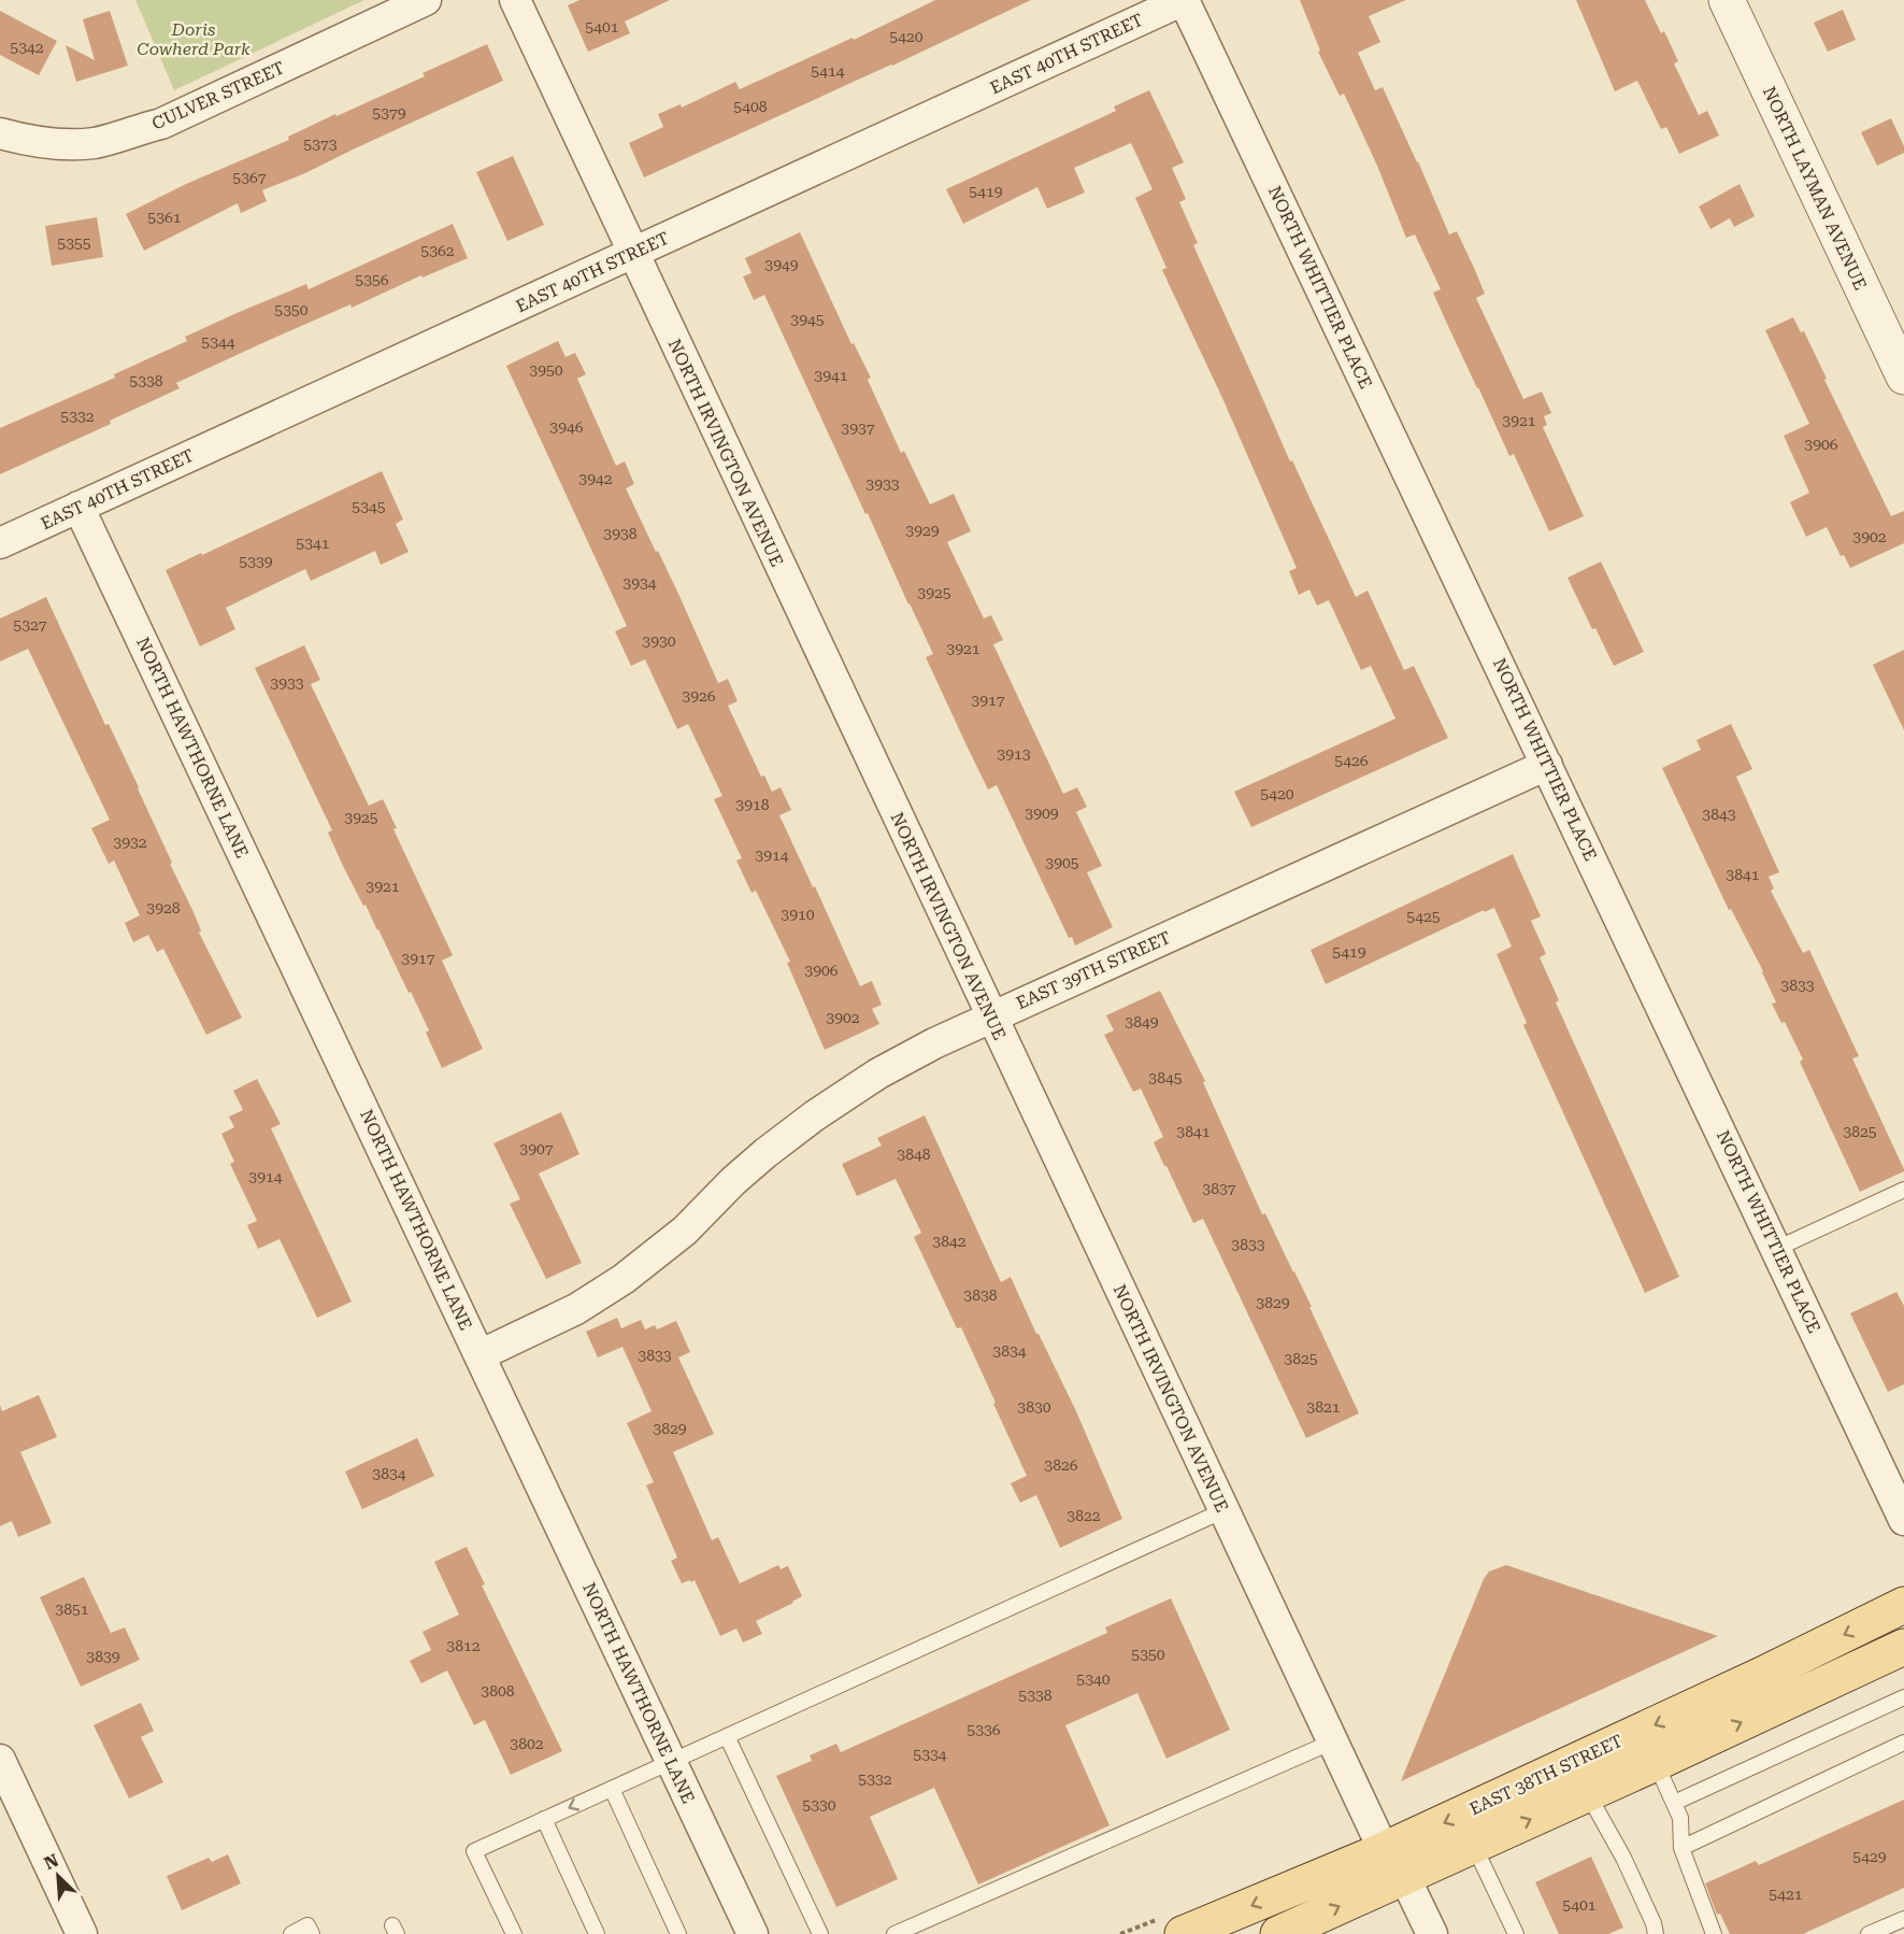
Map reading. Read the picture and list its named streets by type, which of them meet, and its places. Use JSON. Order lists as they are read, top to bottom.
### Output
{
  "streets": {
    "main road": ["EAST 38TH STREET"],
    "street": [
      "EAST 40TH STREET",
      "CULVER STREET",
      "NORTH LAYMAN AVENUE",
      "NORTH WHITTIER PLACE",
      "NORTH IRVINGTON AVENUE",
      "NORTH HAWTHORNE LANE",
      "EAST 39TH STREET"
    ]
  },
  "crossings": [
    ["EAST 40TH STREET", "NORTH WHITTIER PLACE"],
    ["EAST 40TH STREET", "NORTH IRVINGTON AVENUE"],
    ["EAST 40TH STREET", "NORTH HAWTHORNE LANE"],
    ["NORTH WHITTIER PLACE", "EAST 39TH STREET"],
    ["NORTH IRVINGTON AVENUE", "EAST 39TH STREET"],
    ["NORTH IRVINGTON AVENUE", "EAST 38TH STREET"],
    ["NORTH HAWTHORNE LANE", "EAST 39TH STREET"]
  ],
  "parks": ["Doris Cowherd Park"],
  "house_numbers": [
    "5401",
    "5420",
    "5342",
    "5414",
    "5408",
    "5379",
    "5373",
    "5367",
    "5419",
    "5361",
    "5355",
    "5362",
    "3949",
    "5356",
    "5350",
    "3945",
    "5344",
    "3950",
    "3941",
    "5338",
    "5332",
    "3921",
    "3946",
    "3937",
    "3906",
    "3942",
    "3933",
    "5345",
    "3929",
    "3938",
    "3902",
    "5341",
    "5339",
    "3934",
    "3925",
    "5327",
    "3930",
    "3921",
    "3933",
    "3926",
    "3917",
    "3913",
    "5426",
    "5420",
    "3918",
    "3909",
    "3843",
    "3925",
    "3932",
    "3914",
    "3905",
    "3841",
    "3921",
    "3928",
    "3910",
    "5425",
    "5419",
    "3917",
    "3906",
    "3833",
    "3902",
    "3849",
    "3845",
    "3841",
    "3825",
    "3907",
    "3848",
    "3914",
    "3837",
    "3842",
    "3833",
    "3838",
    "3829",
    "3834",
    "3833",
    "3825",
    "3830",
    "3821",
    "3829",
    "3826",
    "3834",
    "3822",
    "3851",
    "3812",
    "5350",
    "3839",
    "5340",
    "3808",
    "5338",
    "5336",
    "3802",
    "5334",
    "5332",
    "5330",
    "5429",
    "5421",
    "5401"
  ],
  "north": "top left"
}
